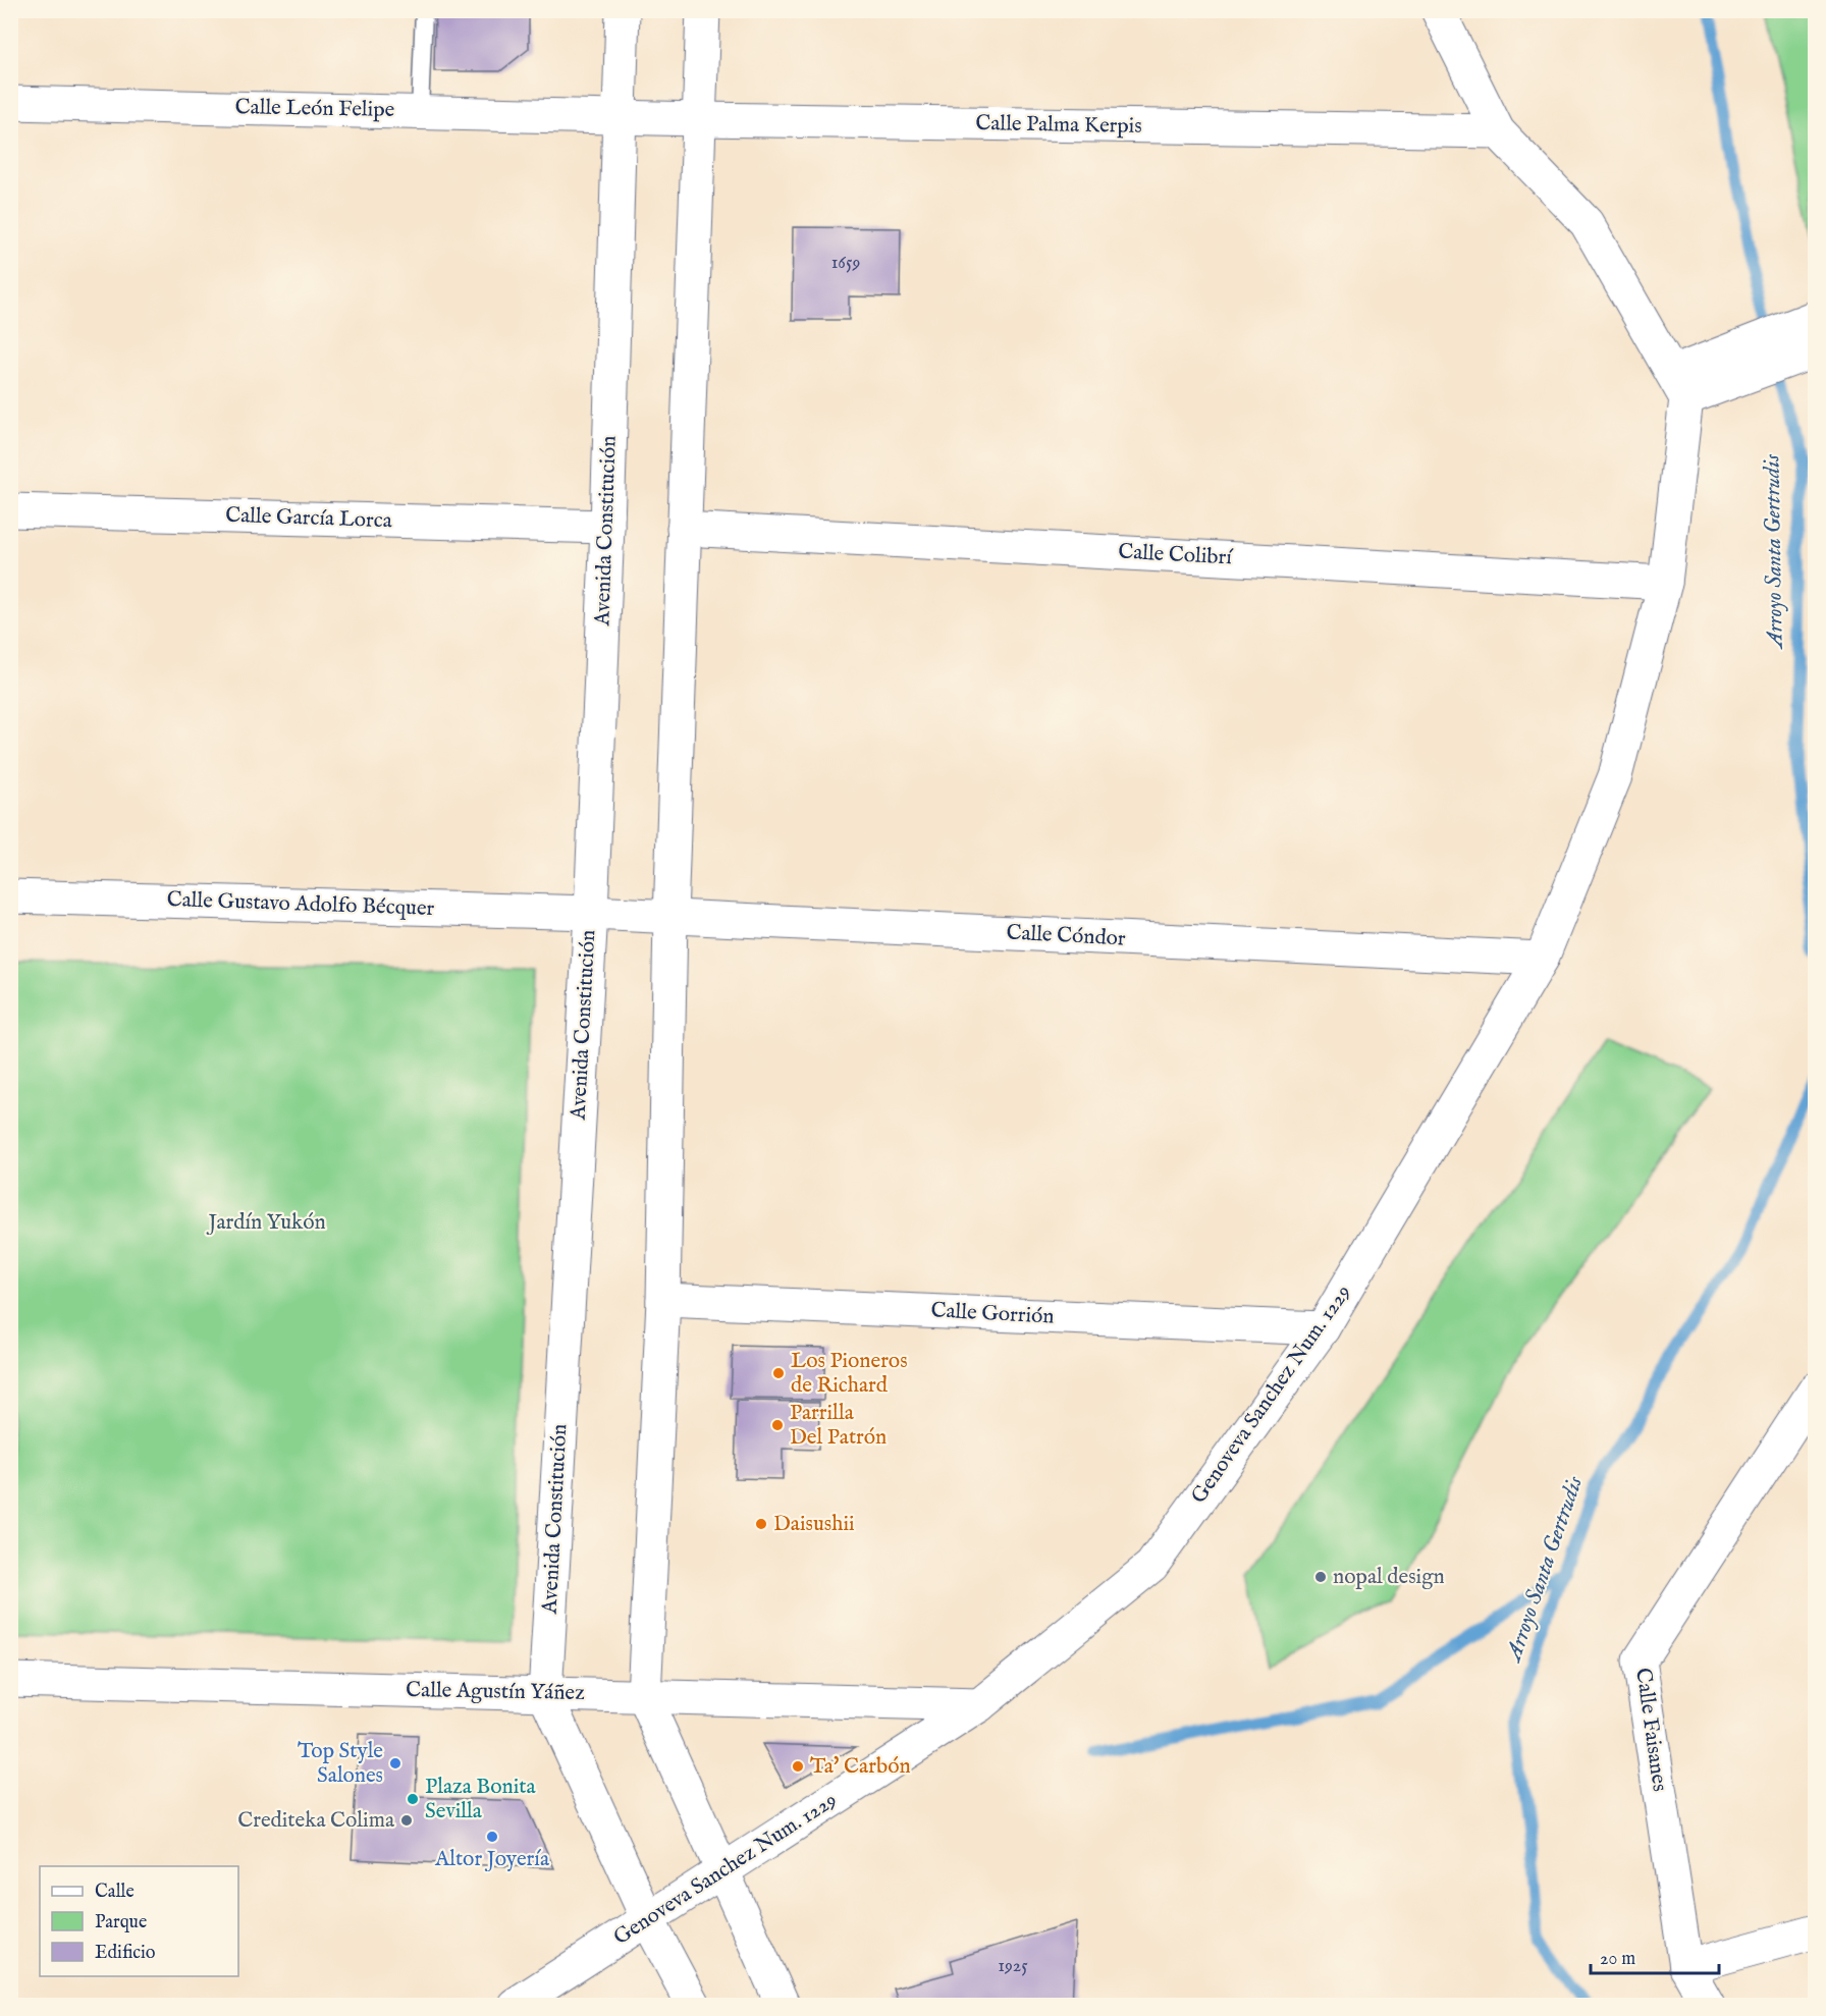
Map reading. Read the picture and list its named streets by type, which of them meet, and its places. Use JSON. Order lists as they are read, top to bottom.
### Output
{
  "streets": {
    "street": [
      "Calle León Felipe",
      "Calle Palma Kerpis",
      "Calle García Lorca",
      "Avenida Constitución",
      "Calle Colibrí",
      "Calle Gustavo Adolfo Bécquer",
      "Calle Cóndor",
      "Calle Gorrión",
      "Genoveva Sanchez Num. 1229",
      "Calle Agustín Yáñez",
      "Calle Faisanes"
    ]
  },
  "crossings": [
    ["Calle León Felipe", "Calle Palma Kerpis"],
    ["Calle León Felipe", "Avenida Constitución"],
    ["Calle Palma Kerpis", "Avenida Constitución"],
    ["Calle García Lorca", "Avenida Constitución"],
    ["Avenida Constitución", "Calle Gustavo Adolfo Bécquer"],
    ["Avenida Constitución", "Calle Cóndor"],
    ["Avenida Constitución", "Genoveva Sanchez Num. 1229"],
    ["Avenida Constitución", "Calle Agustín Yáñez"],
    ["Calle Colibrí", "Genoveva Sanchez Num. 1229"],
    ["Calle Gustavo Adolfo Bécquer", "Calle Cóndor"],
    ["Calle Cóndor", "Genoveva Sanchez Num. 1229"],
    ["Calle Gorrión", "Genoveva Sanchez Num. 1229"],
    ["Genoveva Sanchez Num. 1229", "Calle Agustín Yáñez"]
  ],
  "water": ["Arroyo Santa Gertrudis"],
  "parks": ["Jardín Yukón"],
  "places": [
    "Los Pioneros de Richard",
    "Parrilla Del Patrón",
    "Daisushii",
    "nopal design",
    "Top Style Salones",
    "Ta' Carbón",
    "Plaza Bonita Sevilla",
    "Crediteka Colima",
    "Altor Joyería"
  ],
  "house_numbers": ["1659", "1925"],
  "legend": ["Calle", "Parque", "Edificio"],
  "scale_bar": "20 m"
}
